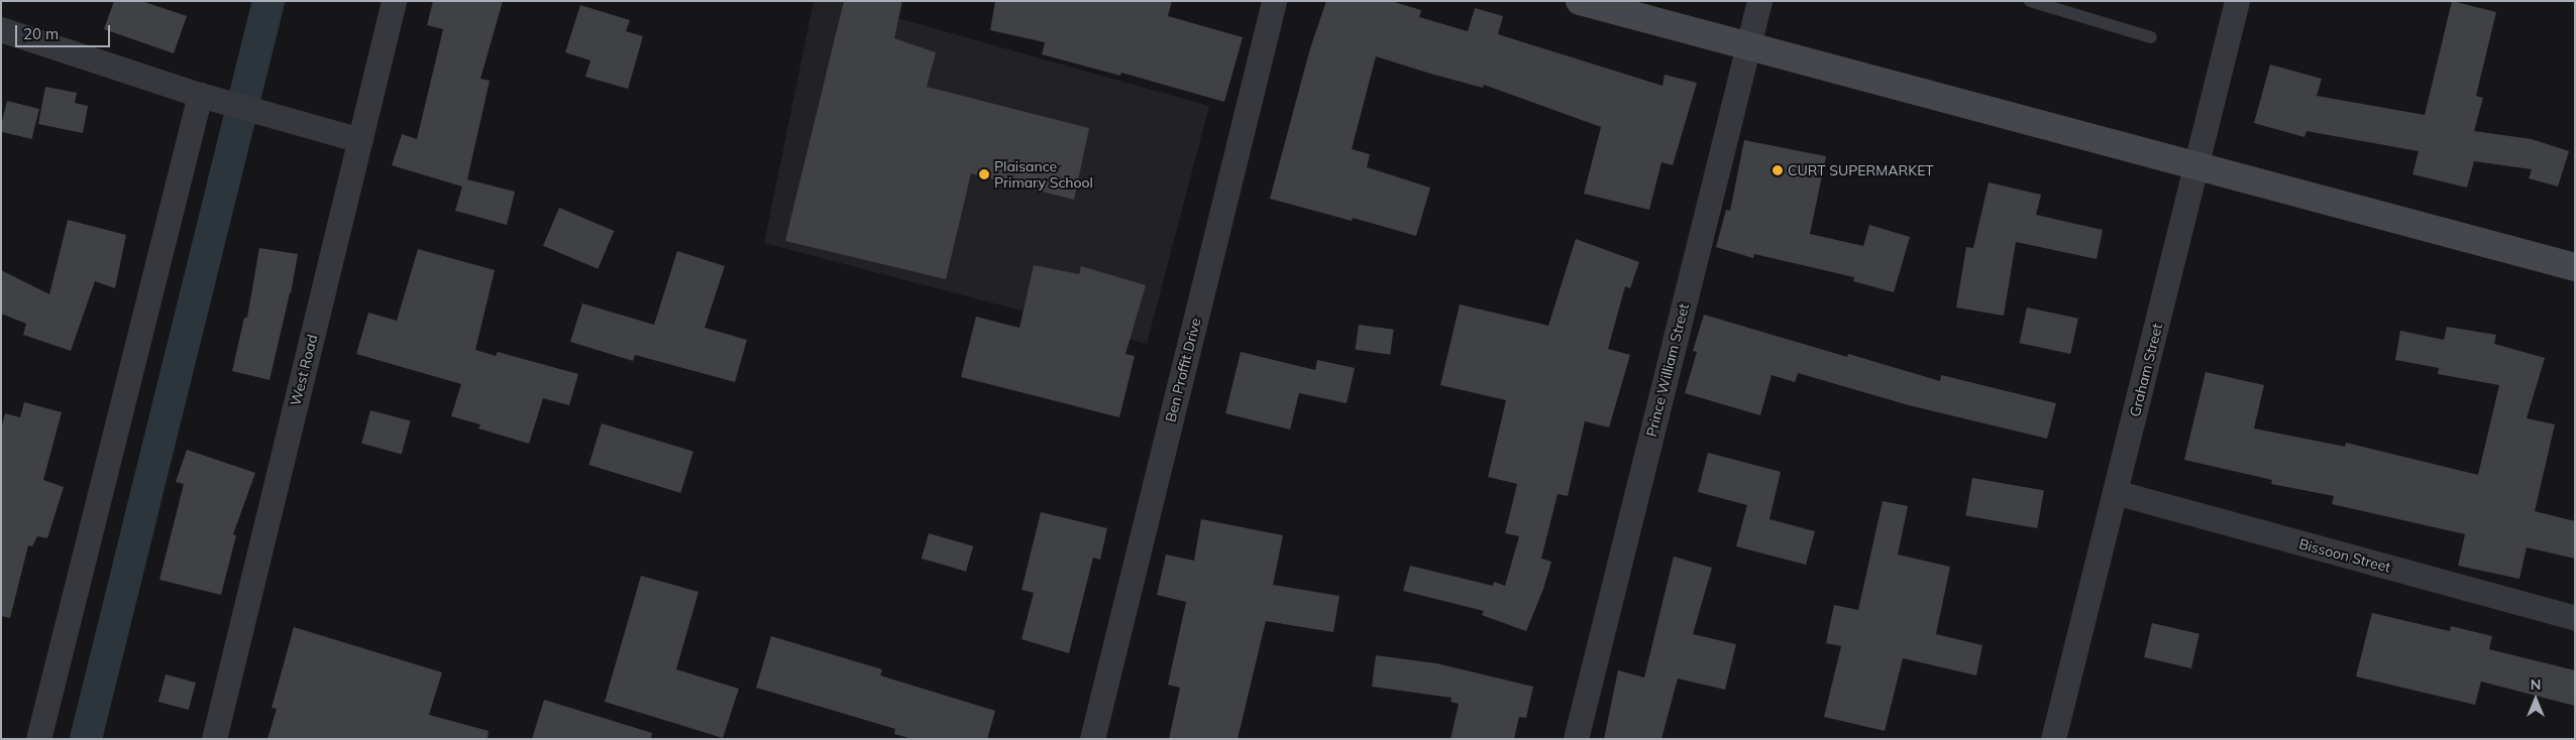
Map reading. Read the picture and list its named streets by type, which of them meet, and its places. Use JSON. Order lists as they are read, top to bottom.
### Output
{
  "streets": {
    "street": [
      "West Road",
      "Ben Proffit Drive",
      "Prince William Street",
      "Graham Street",
      "Bissoon Street"
    ]
  },
  "crossings": [
    ["Graham Street", "Bissoon Street"]
  ],
  "places": ["CURT SUPERMARKET", "Plaisance Primary School"],
  "scale_bar": "20 m",
  "north": "top"
}
